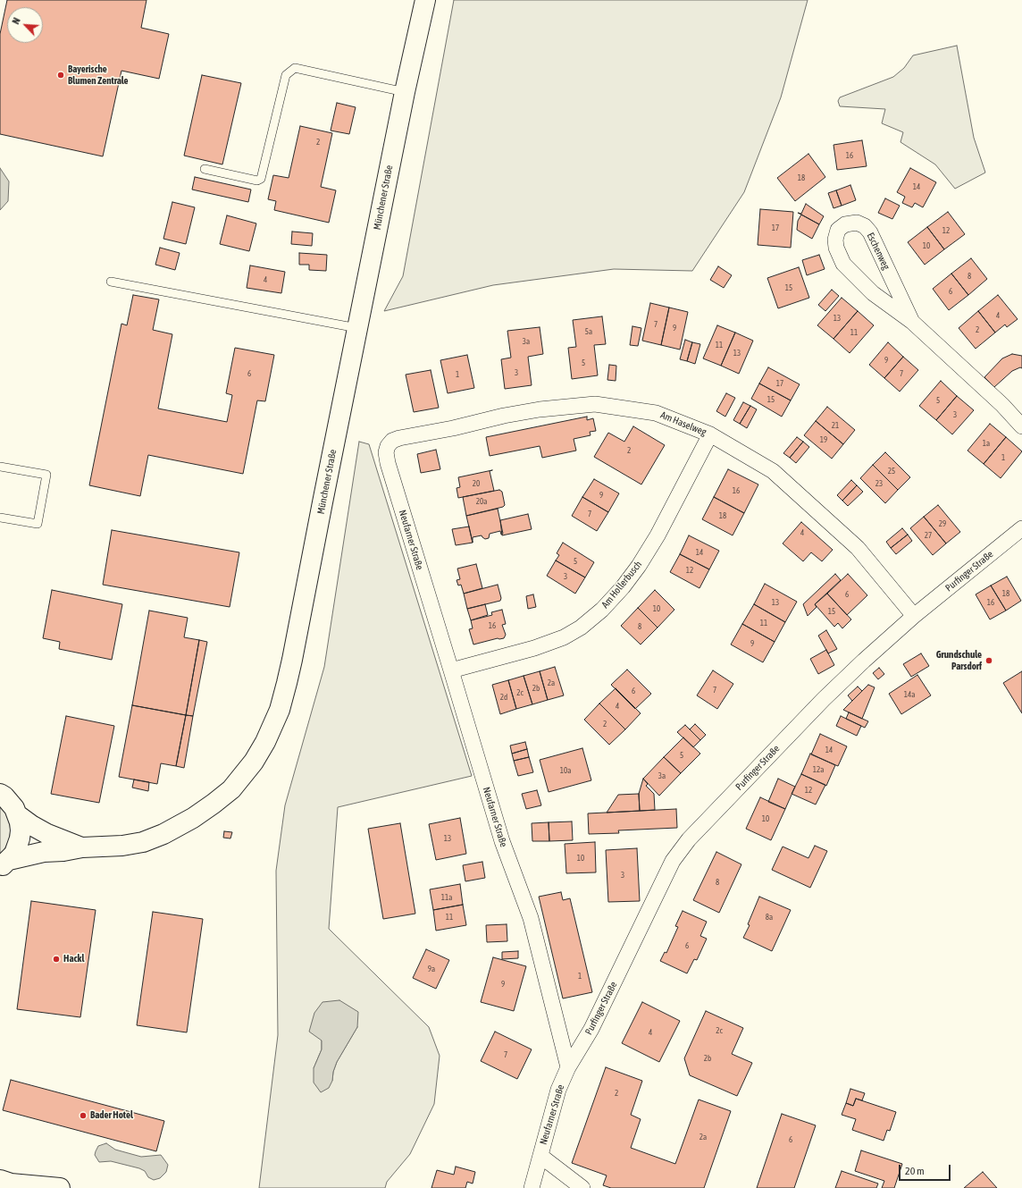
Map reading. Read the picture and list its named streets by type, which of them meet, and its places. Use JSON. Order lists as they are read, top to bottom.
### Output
{
  "streets": {
    "street": [
      "Münchener Straße",
      "Eschenweg",
      "Am Haselweg",
      "Neufarner Straße",
      "Purfinger Straße",
      "Am Hollerbusch"
    ]
  },
  "crossings": [
    ["Am Haselweg", "Neufarner Straße"],
    ["Am Haselweg", "Purfinger Straße"],
    ["Am Haselweg", "Am Hollerbusch"],
    ["Neufarner Straße", "Purfinger Straße"],
    ["Neufarner Straße", "Am Hollerbusch"]
  ],
  "places": [
    "Bayerische Blumen Zentrale",
    "Grundschule Parsdorf",
    "Hackl",
    "Bader Hotel"
  ],
  "house_numbers": [
    "2",
    "16",
    "18",
    "14",
    "17",
    "12",
    "10",
    "8",
    "4",
    "15",
    "6",
    "4",
    "13",
    "7",
    "9",
    "2",
    "5a",
    "11",
    "3a",
    "11",
    "13",
    "9",
    "5",
    "3",
    "6",
    "7",
    "1",
    "17",
    "15",
    "5",
    "3",
    "21",
    "19",
    "1a",
    "2",
    "1",
    "25",
    "20",
    "23",
    "16",
    "9",
    "20a",
    "7",
    "18",
    "29",
    "4",
    "27",
    "14",
    "5",
    "12",
    "3",
    "18",
    "6",
    "13",
    "16",
    "10",
    "15",
    "11",
    "16",
    "8",
    "9",
    "2a",
    "2b",
    "7",
    "6",
    "2c",
    "14a",
    "2d",
    "4",
    "2",
    "14",
    "5",
    "12a",
    "10a",
    "3a",
    "12",
    "10",
    "13",
    "10",
    "3",
    "8",
    "11a",
    "11",
    "8a",
    "6",
    "9a",
    "1",
    "9",
    "2c",
    "4",
    "7",
    "2b",
    "2",
    "2a",
    "6"
  ],
  "scale_bar": "20 m",
  "north": "top left"
}
